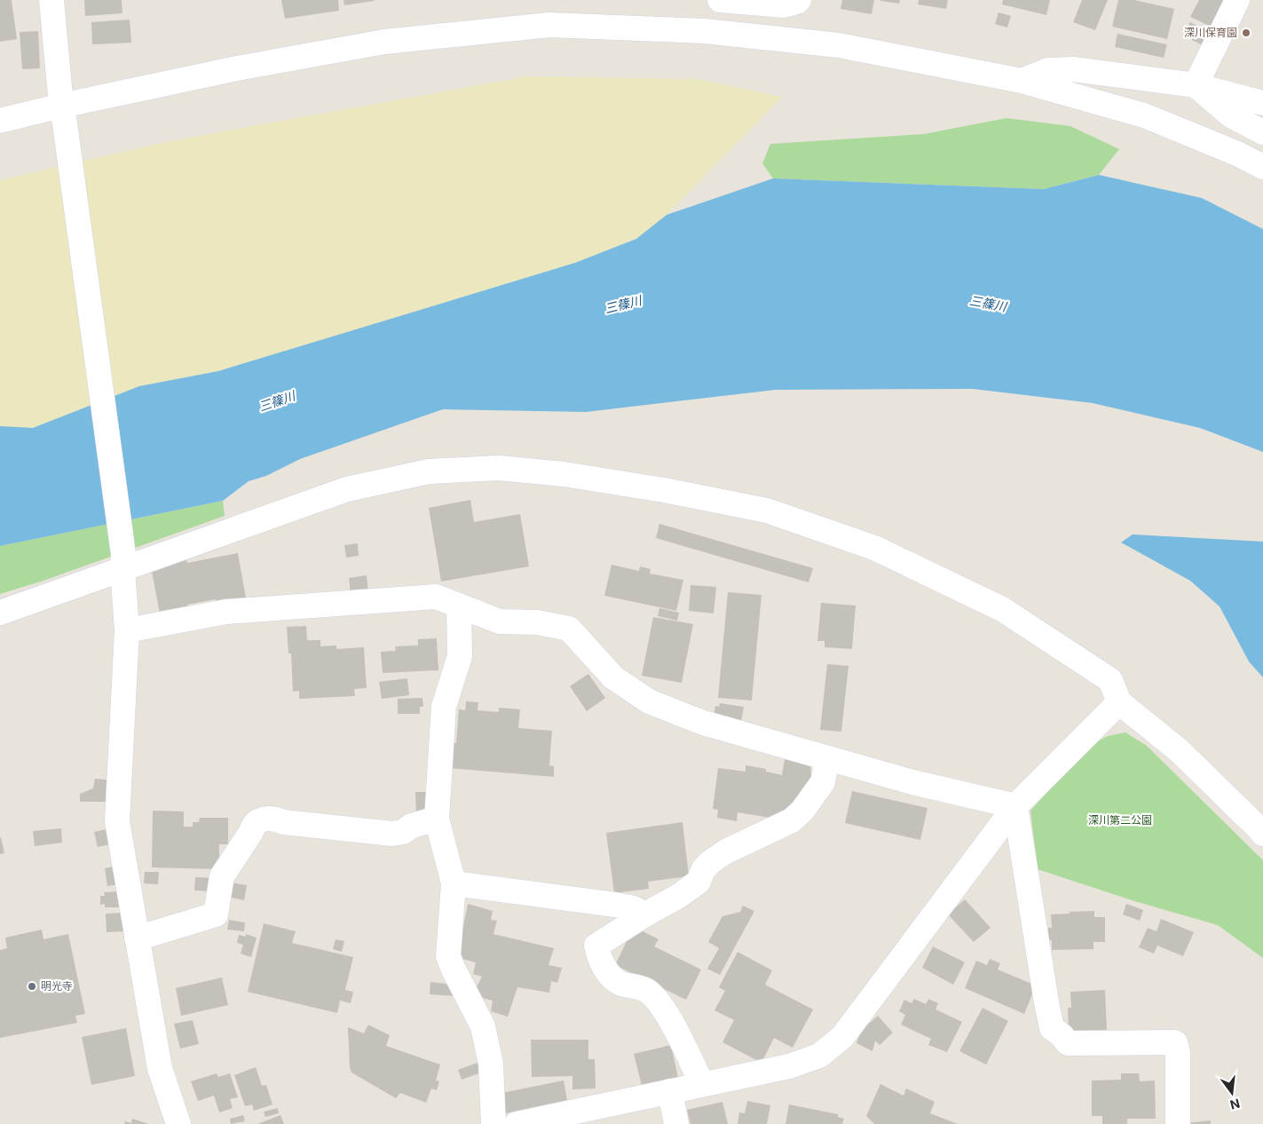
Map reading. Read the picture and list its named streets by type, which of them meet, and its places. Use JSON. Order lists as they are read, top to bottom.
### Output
{
  "water": ["三篠川"],
  "parks": ["深川第二公園"],
  "places": ["深川保育園", "明光寺"],
  "north": "bottom"
}
